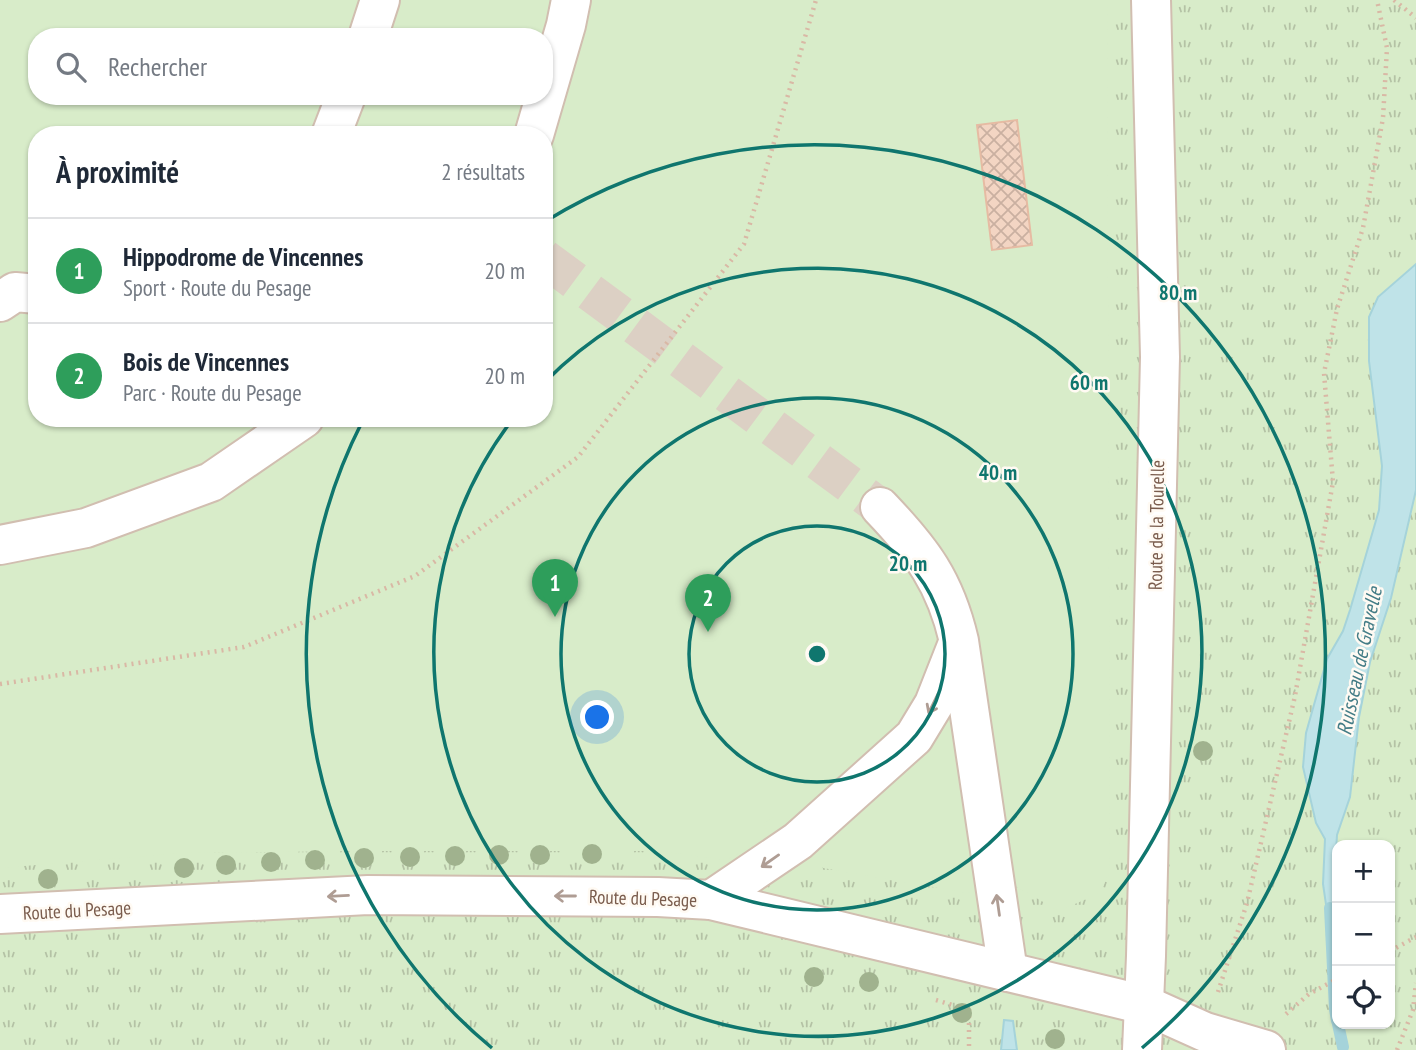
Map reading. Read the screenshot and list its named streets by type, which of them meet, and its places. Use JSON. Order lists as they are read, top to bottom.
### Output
{
  "streets": {
    "street": ["Route de la Tourelle", "Route du Pesage"]
  },
  "crossings": [
    ["Route de la Tourelle", "Route du Pesage"]
  ],
  "one_way": ["Route du Pesage"],
  "water": ["Ruisseau de Gravelle"],
  "page": {
    "search": "Rechercher",
    "heading": ["À proximité", "2 résultats"],
    "list": [
      {
        "mark": "1",
        "name": "Hippodrome de Vincennes",
        "note": "Sport · Route du Pesage",
        "value": "20 m"
      },
      {
        "mark": "2",
        "name": "Bois de Vincennes",
        "note": "Parc · Route du Pesage",
        "value": "20 m"
      }
    ],
    "pins": ["1", "2"],
    "map_buttons": ["+", "−"]
  },
  "rings": [
    "80 m",
    "60 m",
    "40 m",
    "20 m"
  ]
}
